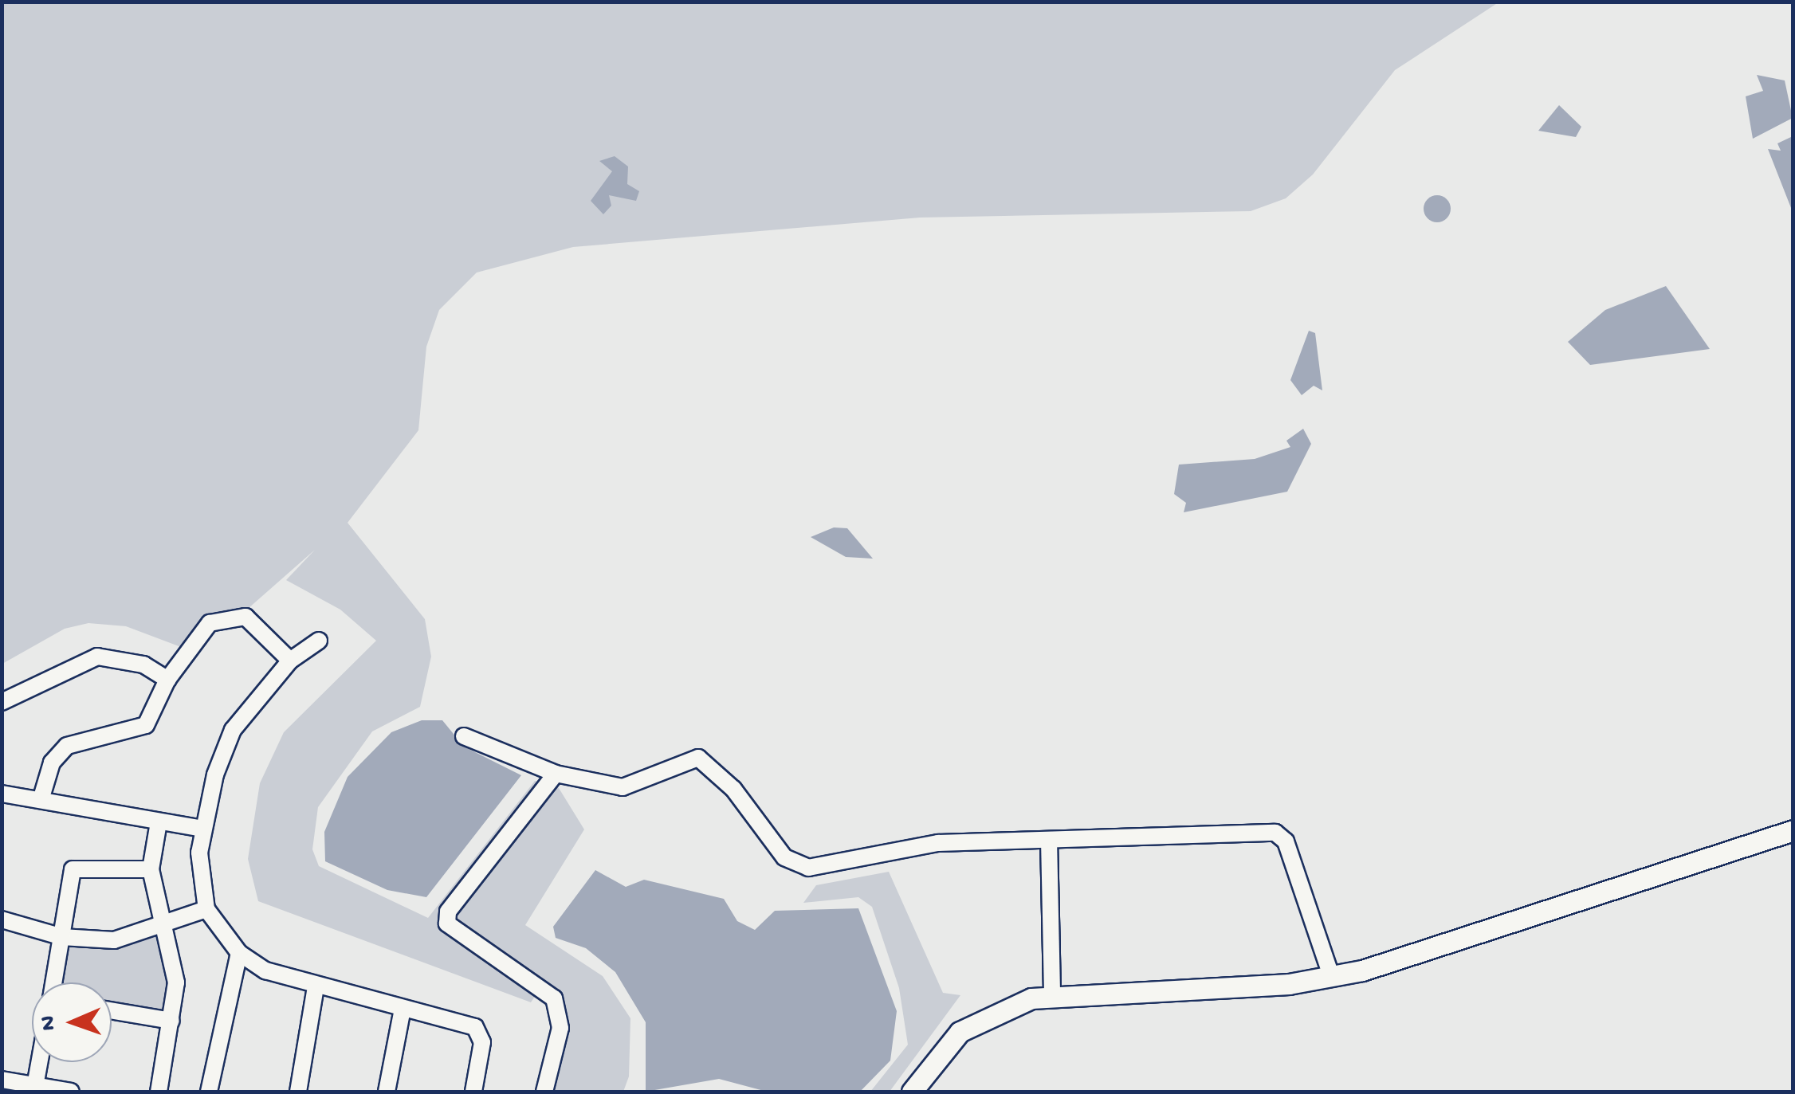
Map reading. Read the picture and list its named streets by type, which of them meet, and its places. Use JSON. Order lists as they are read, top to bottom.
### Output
{
  "north": "left"
}
